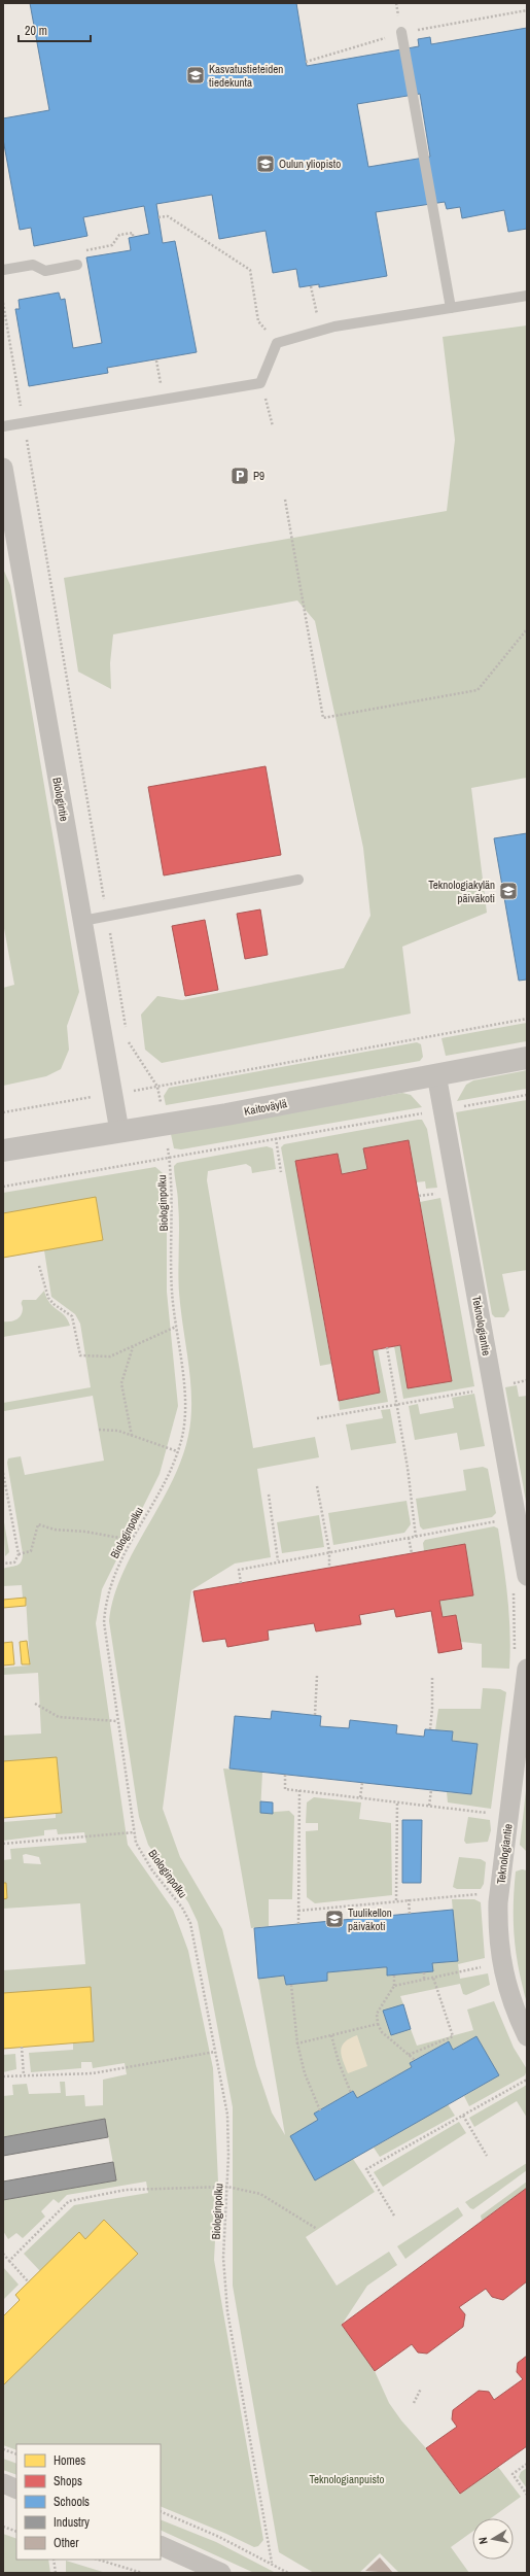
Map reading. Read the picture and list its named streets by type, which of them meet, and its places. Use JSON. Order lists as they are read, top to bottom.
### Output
{
  "streets": {
    "street": ["Biologintie", "Kaitoväylä", "Teknologiantie"],
    "path": ["Biologinpolku"]
  },
  "crossings": [
    ["Biologintie", "Kaitoväylä"],
    ["Kaitoväylä", "Biologinpolku"],
    ["Kaitoväylä", "Teknologiantie"]
  ],
  "parks": ["Teknologianpuisto"],
  "places": {
    "school or university": [
      "Kasvatustieteiden tiedekunta",
      "Oulun yliopisto",
      "Teknologiakylän päiväkoti",
      "Tuulikellon päiväkoti"
    ],
    "parking": ["P9"]
  },
  "legend": [
    "Homes",
    "Shops",
    "Schools",
    "Industry",
    "Other"
  ],
  "scale_bar": "20 m",
  "north": "left"
}
